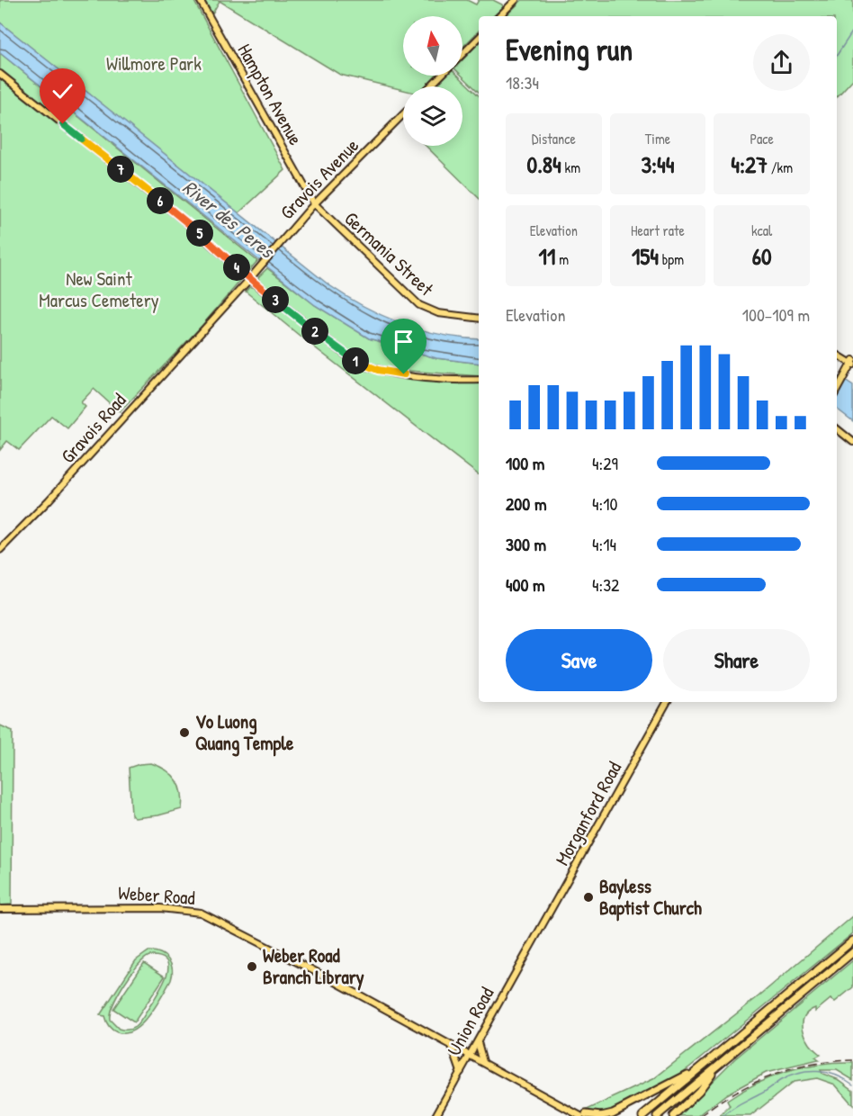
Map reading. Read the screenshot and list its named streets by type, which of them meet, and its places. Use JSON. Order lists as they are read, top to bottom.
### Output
{
  "streets": {
    "main road": [
      "Hampton Avenue",
      "Gravois Avenue",
      "Germania Street",
      "Gravois Road",
      "Morganford Road",
      "Weber Road",
      "Union Road"
    ]
  },
  "crossings": [
    ["Hampton Avenue", "Gravois Avenue"],
    ["Hampton Avenue", "Germania Street"],
    ["Gravois Avenue", "Germania Street"],
    ["Gravois Avenue", "Gravois Road"],
    ["Morganford Road", "Union Road"],
    ["Weber Road", "Union Road"]
  ],
  "water": ["River des Peres"],
  "parks": ["Willmore Park", "New Saint Marcus Cemetery"],
  "places": ["Vo Luong Quang Temple", "Bayless Baptist Church", "Weber Road Branch Library"],
  "north": "top",
  "page": {
    "heading": ["Evening run", "18:34"],
    "stats": [
      ["Distance", "0.84 km"],
      ["Time", "3:44"],
      ["Pace", "4:27 /km"],
      ["Elevation", "11 m"],
      ["Heart rate", "154 bpm"],
      ["kcal", "60"]
    ],
    "pins": [
      "7",
      "6",
      "5",
      "4",
      "3",
      "2",
      "1"
    ],
    "chart": ["Elevation", "100–109 m"],
    "list": [
      {
        "name": "100 m",
        "note": "4:29"
      },
      {
        "name": "200 m",
        "note": "4:10"
      },
      {
        "name": "300 m",
        "note": "4:14"
      },
      {
        "name": "400 m",
        "note": "4:32"
      }
    ],
    "buttons": ["Save", "Share"]
  }
}
